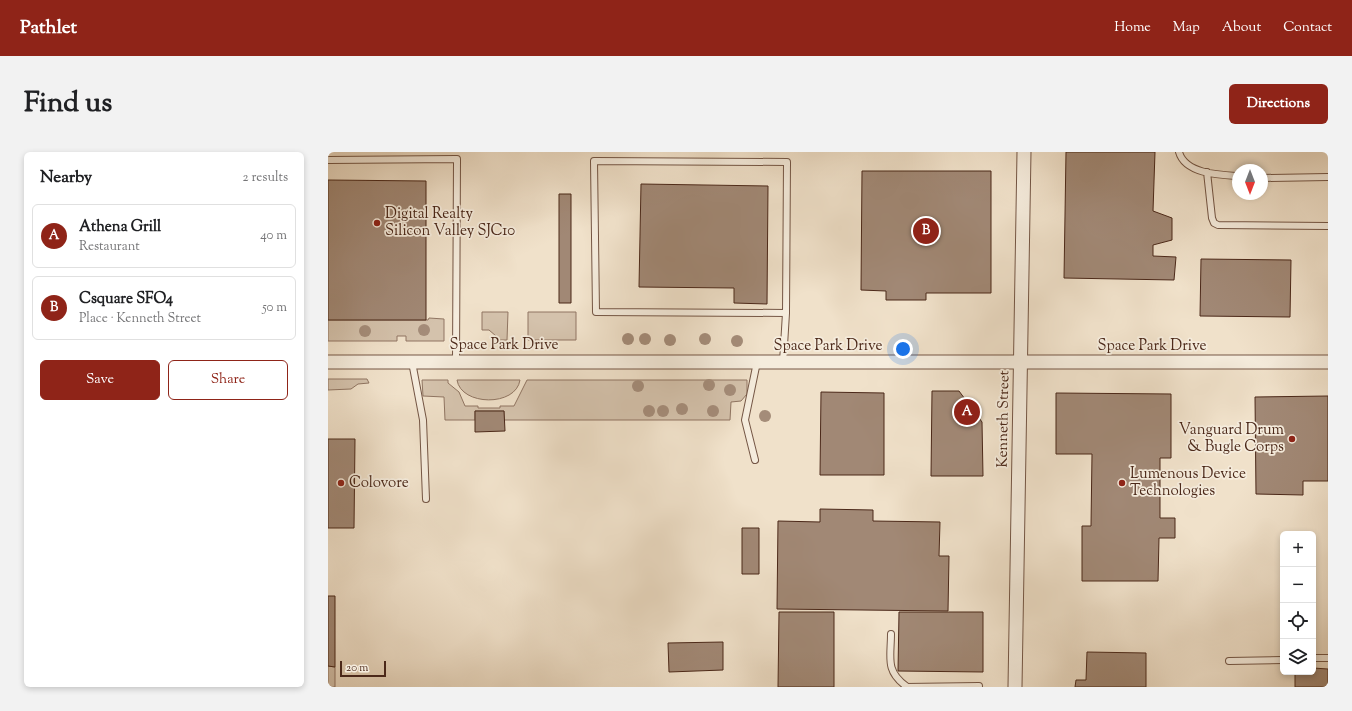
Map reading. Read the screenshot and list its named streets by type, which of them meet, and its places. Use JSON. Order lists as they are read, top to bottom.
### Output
{
  "streets": {
    "street": ["Space Park Drive", "Kenneth Street"]
  },
  "crossings": [
    ["Space Park Drive", "Kenneth Street"]
  ],
  "places": [
    "Digital Realty Silicon Valley SJC10",
    "Vanguard Drum & Bugle Corps",
    "Colovore",
    "Lumenous Device Technologies"
  ],
  "scale_bar": "20 m",
  "north": "bottom",
  "page": {
    "header": "Pathlet",
    "nav": [
      "Home",
      "Map",
      "About",
      "Contact"
    ],
    "title": "Find us",
    "buttons": [
      "Directions",
      ["Save", "Share"]
    ],
    "heading": ["Nearby", "2 results"],
    "list": [
      {
        "mark": "A",
        "name": "Athena Grill",
        "note": "Restaurant",
        "value": "40 m"
      },
      {
        "mark": "B",
        "name": "Csquare SFO4",
        "note": "Place · Kenneth Street",
        "value": "50 m"
      }
    ],
    "pins": ["B", "A"],
    "map_buttons": ["+", "−"],
    "scale": "20 m"
  }
}
